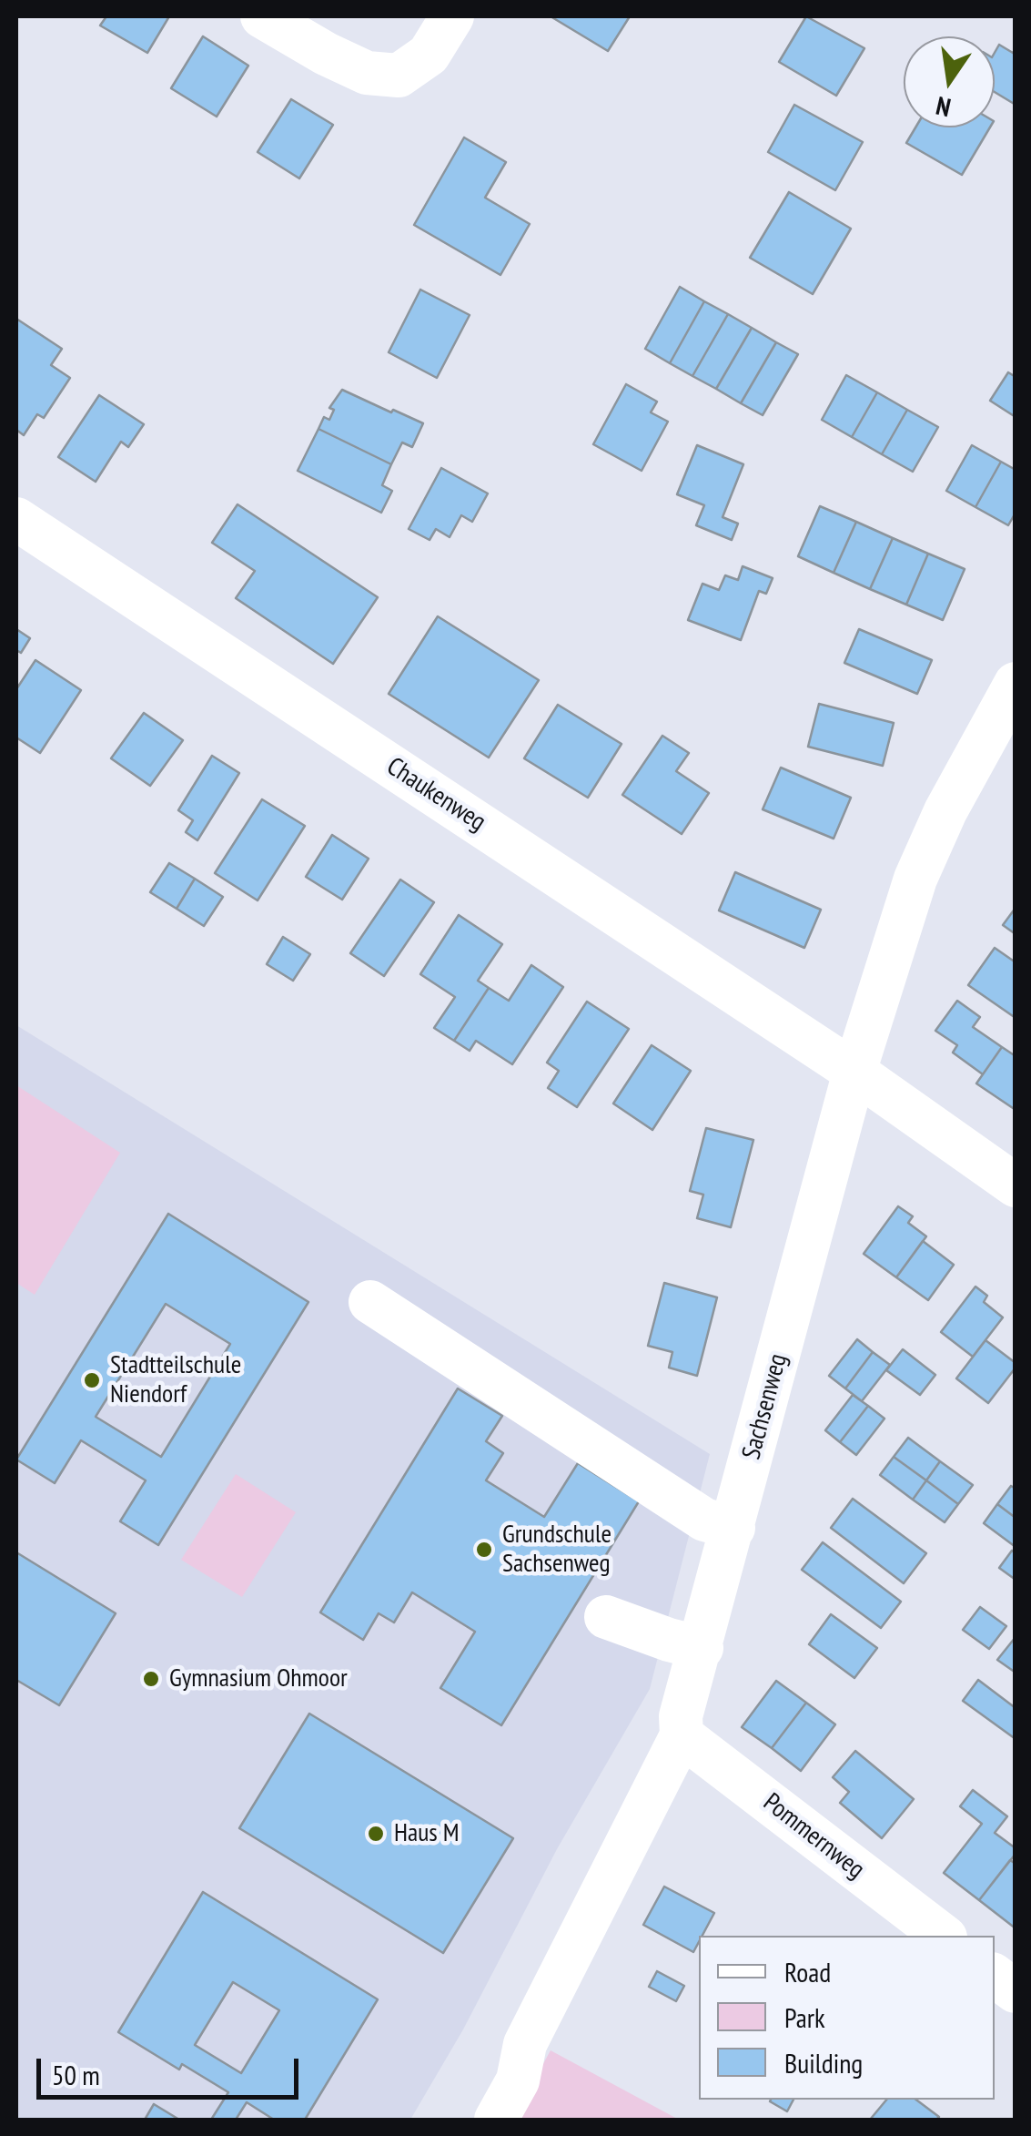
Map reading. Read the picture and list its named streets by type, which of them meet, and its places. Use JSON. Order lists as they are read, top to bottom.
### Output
{
  "streets": {
    "street": ["Chaukenweg", "Sachsenweg", "Pommernweg"]
  },
  "crossings": [
    ["Chaukenweg", "Sachsenweg"],
    ["Sachsenweg", "Pommernweg"]
  ],
  "places": [
    "Stadtteilschule Niendorf",
    "Grundschule Sachsenweg",
    "Gymnasium Ohmoor",
    "Haus M"
  ],
  "legend": ["Road", "Park", "Building"],
  "scale_bar": "50 m",
  "north": "bottom"
}
